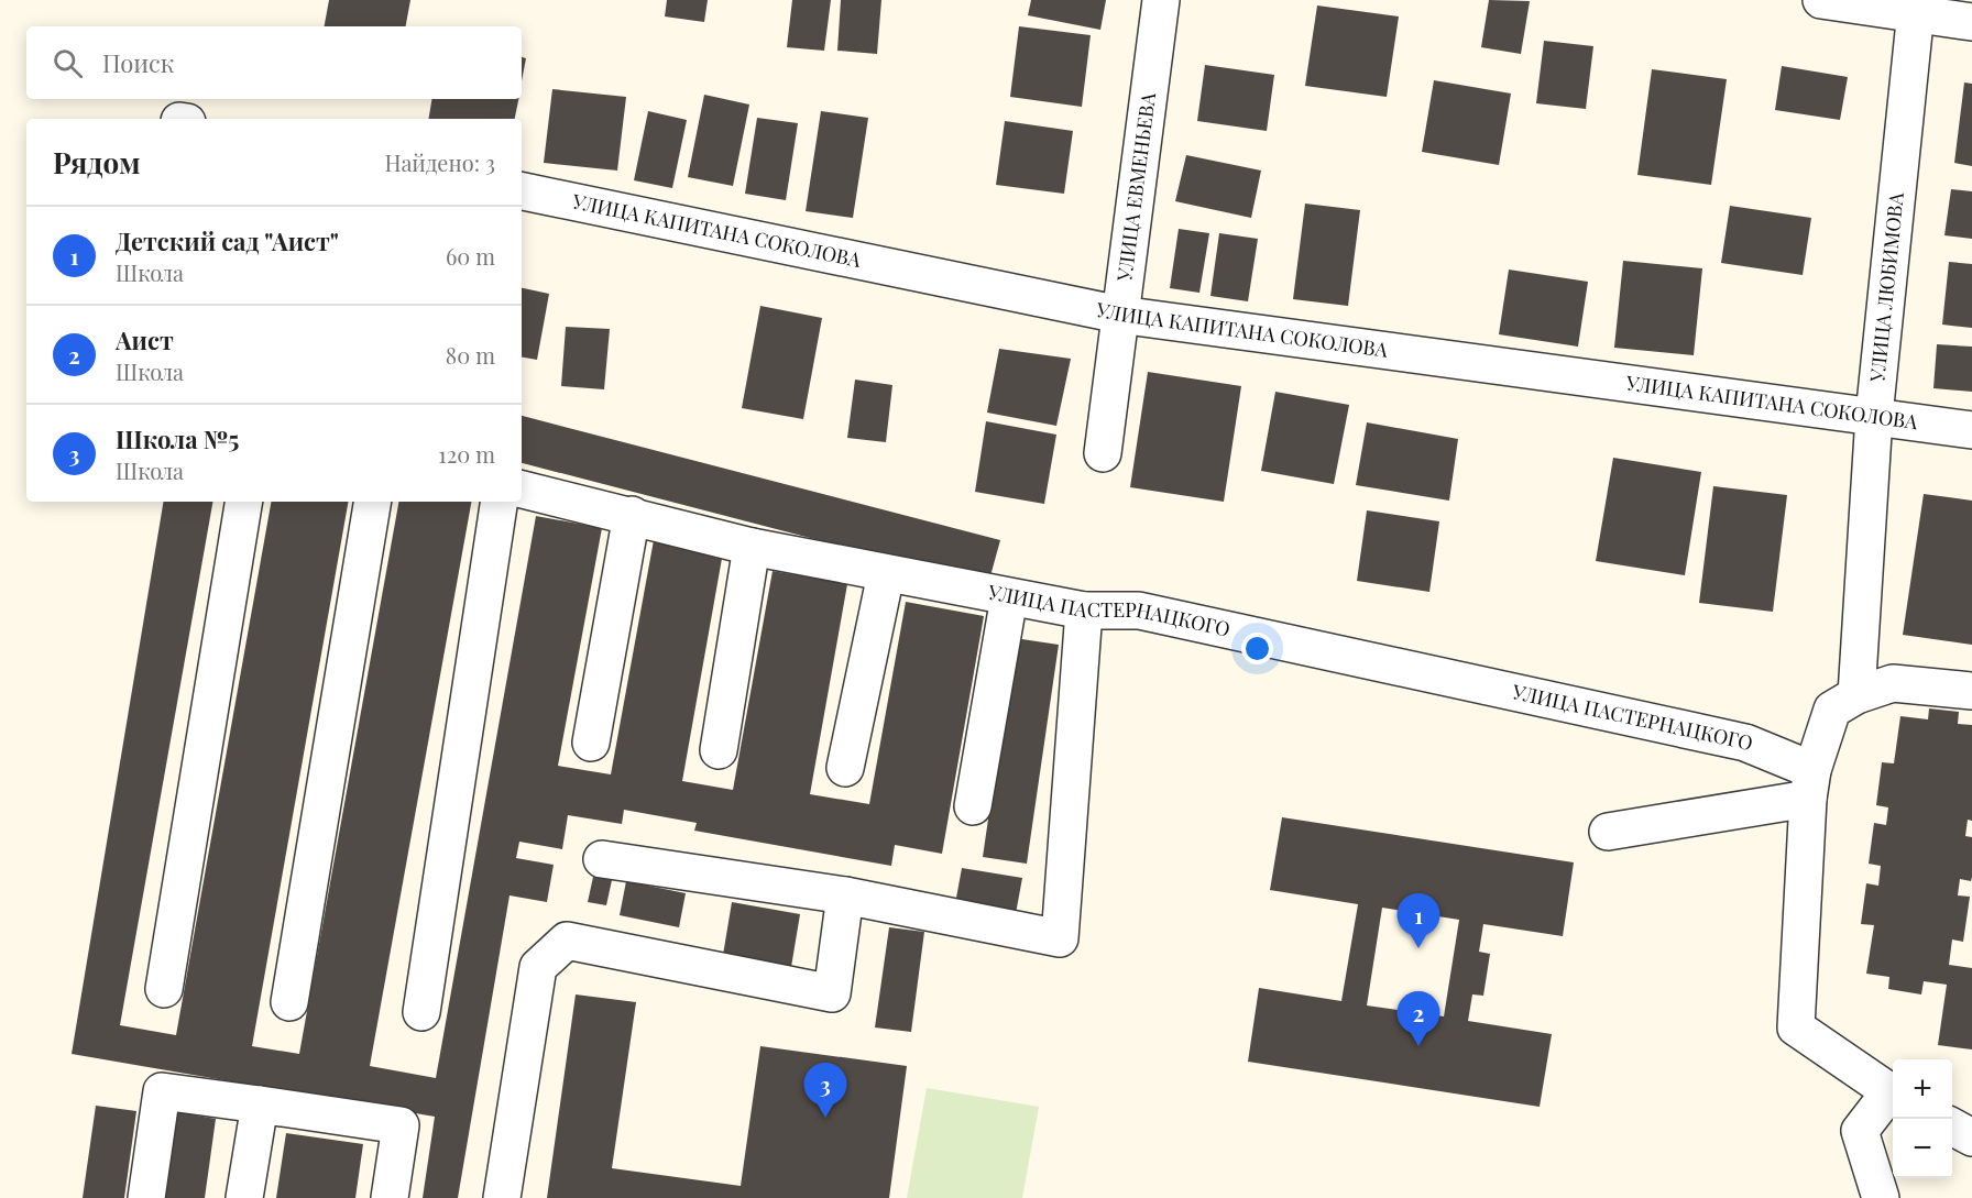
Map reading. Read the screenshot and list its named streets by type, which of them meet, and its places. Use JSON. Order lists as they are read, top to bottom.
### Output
{
  "streets": {
    "street": [
      "УЛИЦА ЕВМЕНЬЕВА",
      "УЛИЦА КАПИТАНА СОКОЛОВА",
      "УЛИЦА ЛЮБИМОВА",
      "УЛИЦА ПАСТЕРНАЦКОГО"
    ]
  },
  "crossings": [
    ["УЛИЦА ЕВМЕНЬЕВА", "УЛИЦА КАПИТАНА СОКОЛОВА"],
    ["УЛИЦА КАПИТАНА СОКОЛОВА", "УЛИЦА ЛЮБИМОВА"]
  ],
  "page": {
    "search": "Поиск",
    "heading": ["Рядом", "Найдено: 3"],
    "list": [
      {
        "mark": "1",
        "name": "Детский сад \"Аист\"",
        "note": "Школа",
        "value": "60 m"
      },
      {
        "mark": "2",
        "name": "Аист",
        "note": "Школа",
        "value": "80 m"
      },
      {
        "mark": "3",
        "name": "Школа №5",
        "note": "Школа",
        "value": "120 m"
      }
    ],
    "pins": ["1", "2", "3"],
    "map_buttons": ["+", "−"]
  }
}
